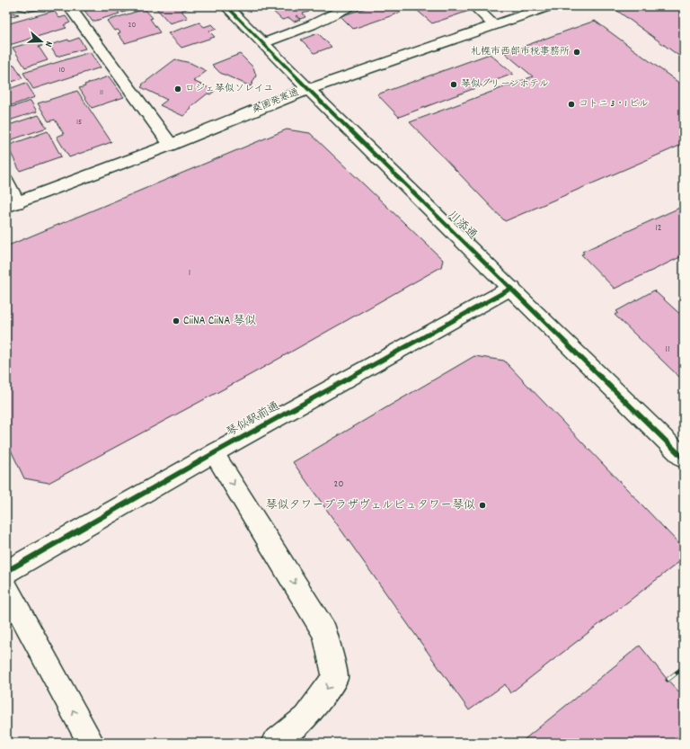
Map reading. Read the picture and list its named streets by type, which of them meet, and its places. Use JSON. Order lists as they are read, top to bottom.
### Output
{
  "streets": {
    "street": ["桑園発寒通", "川添通", "琴似駅前通"]
  },
  "crossings": [
    ["桑園発寒通", "川添通"],
    ["川添通", "琴似駅前通"]
  ],
  "places": [
    "札幌市西部市税事務所",
    "琴似グリーンホテル",
    "ロジェ琴似ソレイユ",
    "コトニ 3・1 ビル",
    "CiiNA CiiNA 琴似",
    "琴似タワープラザヴェルビュタワー琴似"
  ],
  "house_numbers": [
    "20",
    "10",
    "11",
    "15",
    "12",
    "1",
    "11",
    "20"
  ],
  "north": "right"
}
